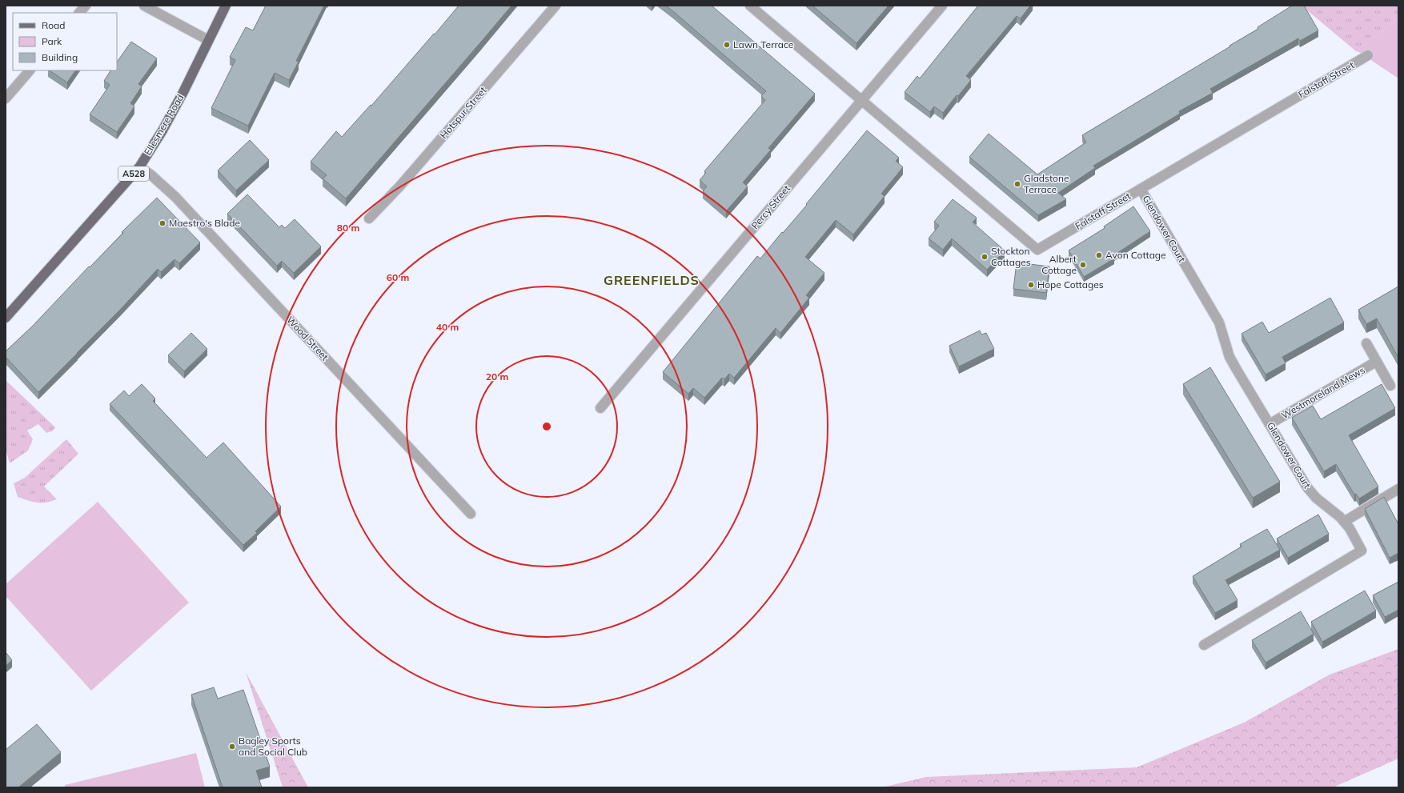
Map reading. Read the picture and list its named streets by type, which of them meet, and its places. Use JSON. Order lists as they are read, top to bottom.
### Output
{
  "streets": {
    "main road": ["Ellesmere Road", "A528"],
    "street": [
      "Falstaff Street",
      "Hotspur Street",
      "Percy Street",
      "Glendower Court",
      "Wood Street",
      "Westmoreland Mews"
    ]
  },
  "crossings": [
    ["Falstaff Street", "Percy Street"],
    ["Falstaff Street", "Glendower Court"],
    ["Ellesmere Road", "Wood Street"],
    ["Glendower Court", "Westmoreland Mews"]
  ],
  "districts": ["GREENFIELDS"],
  "places": [
    "Lawn Terrace",
    "Gladstone Terrace",
    "Maestro's Blade",
    "Avon Cottage",
    "Stockton Cottages",
    "Albert Cottage",
    "Hope Cottages",
    "Bagley Sports and Social Club"
  ],
  "legend": ["Road", "Park", "Building"],
  "rings": [
    "80 m",
    "60 m",
    "40 m",
    "20 m"
  ]
}
